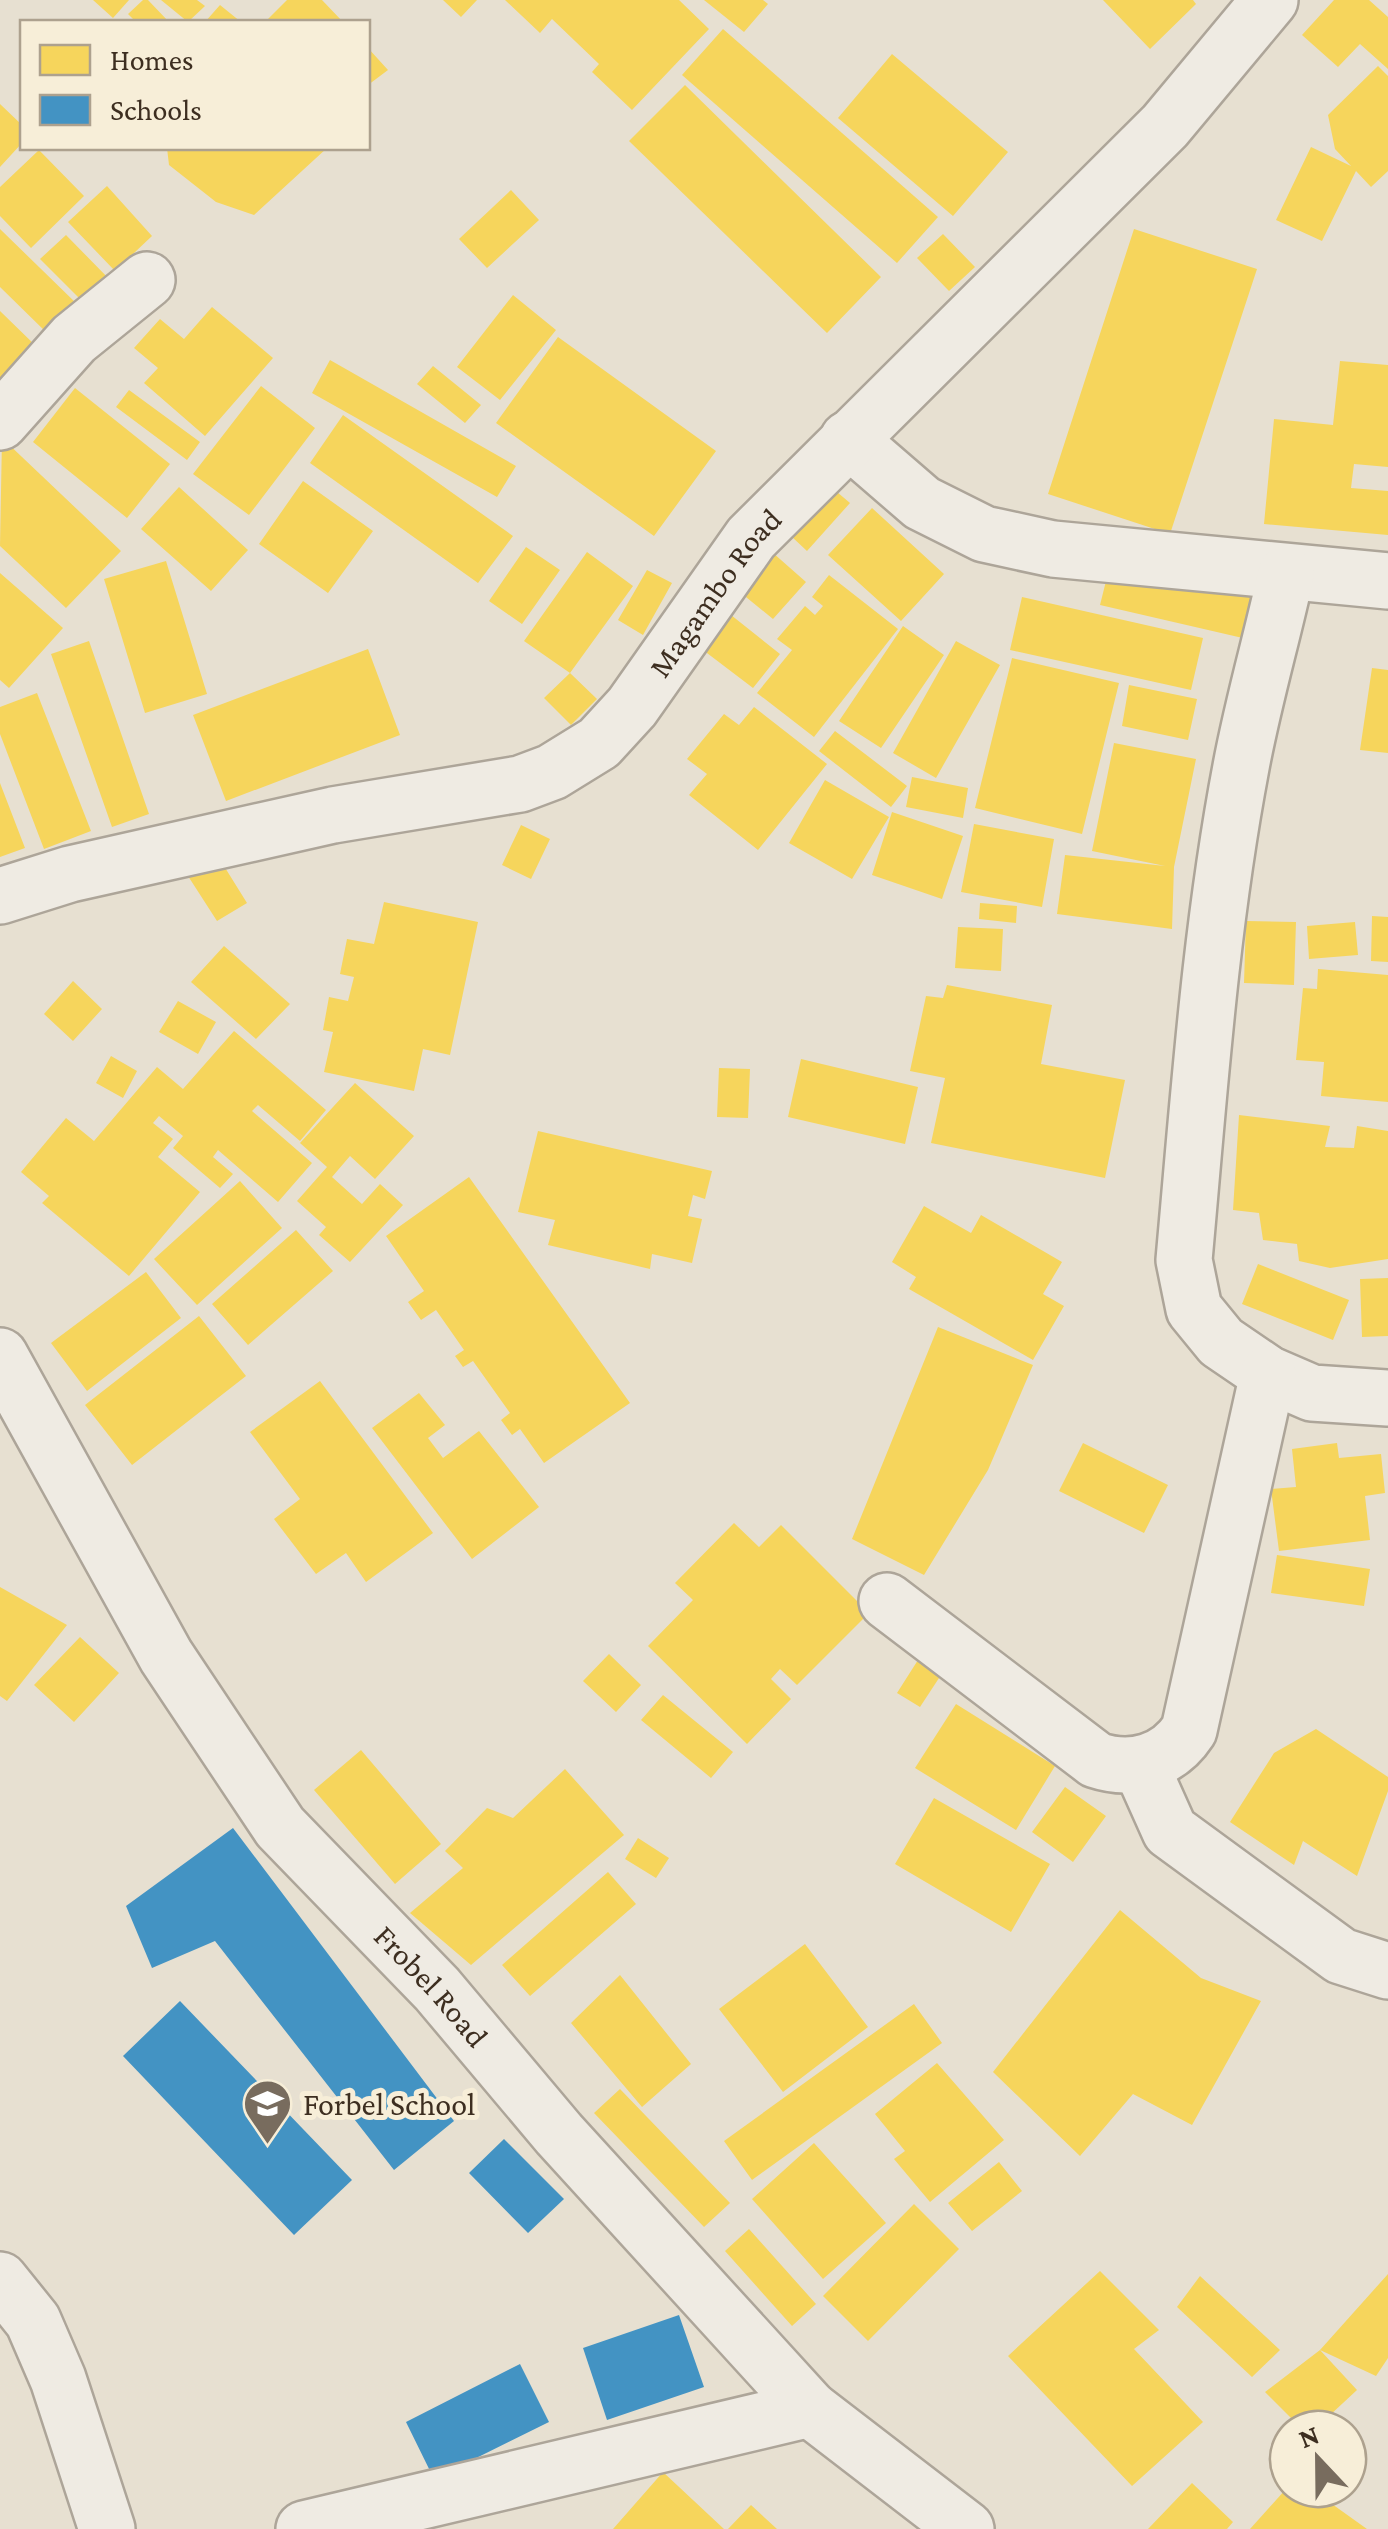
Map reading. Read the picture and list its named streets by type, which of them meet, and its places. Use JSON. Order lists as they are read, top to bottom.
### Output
{
  "streets": {
    "street": ["Magambo Road", "Frobel Road"]
  },
  "places": {
    "school or university": ["Forbel School"]
  },
  "legend": ["Homes", "Schools"],
  "north": "top"
}
